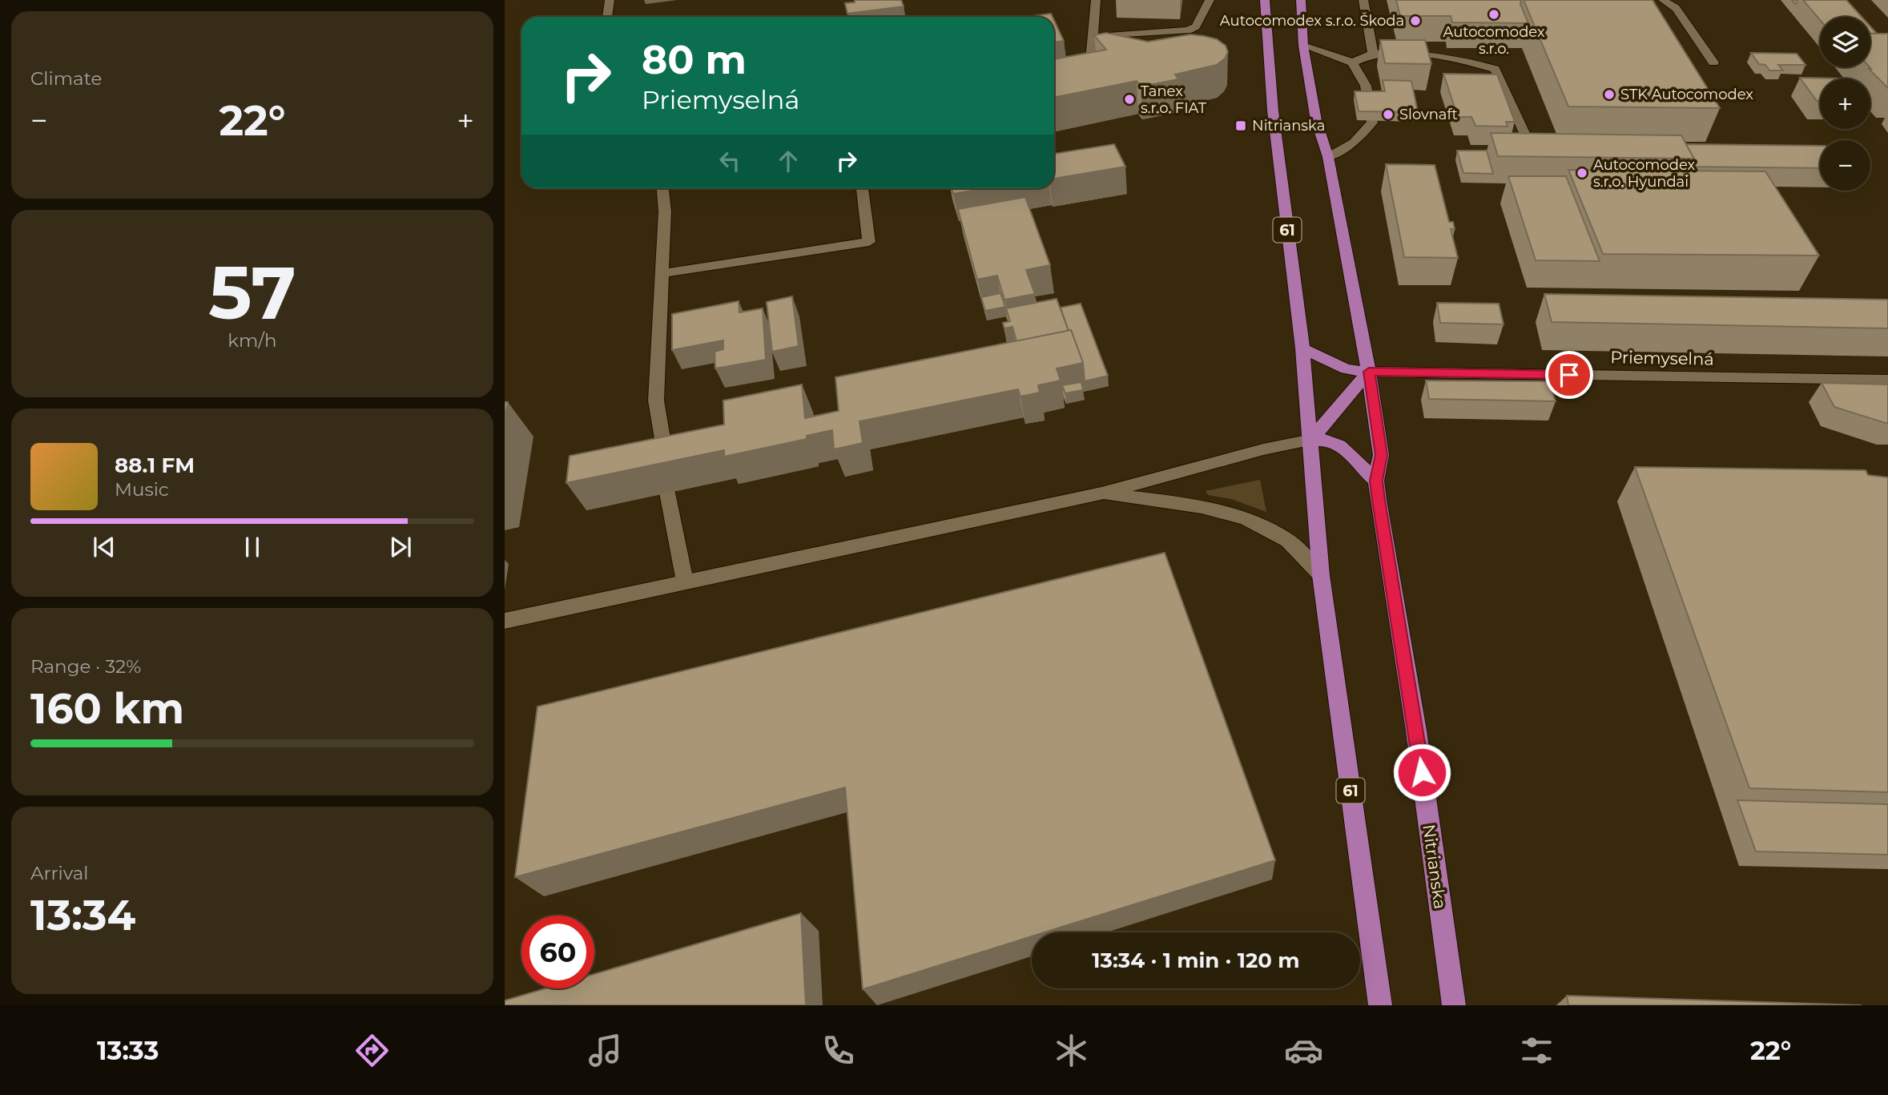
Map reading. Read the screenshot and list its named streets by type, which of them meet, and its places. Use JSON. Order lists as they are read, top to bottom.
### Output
{
  "streets": {
    "main road": ["61", "Nitrianska"],
    "street": ["Priemyselná"]
  },
  "crossings": [
    ["Priemyselná", "Nitrianska"]
  ],
  "places": {
    "other": [
      "Autocomodex s.r.o.",
      "Autocomodex s.r.o. Škoda",
      "STK Autocomodex",
      "Tanex s.r.o. FIAT",
      "Slovnaft",
      "Autocomodex s.r.o. Hyundai"
    ],
    "transit": ["Nitrianska"]
  },
  "page": {
    "tile": [
      "Climate",
      ["57", "km/h"],
      ["Range · 32%", "160 km"],
      ["Arrival", "13:34"]
    ],
    "map_buttons": ["+", "−"],
    "turn": ["80 m", "Priemyselná"],
    "heat": ["−", "22°", "+"],
    "song": ["88.1 FM", "Music"],
    "limit": "60",
    "trip": "13:34 · 1 min · 120 m",
    "tabs": ["13:33", "22°"]
  }
}
